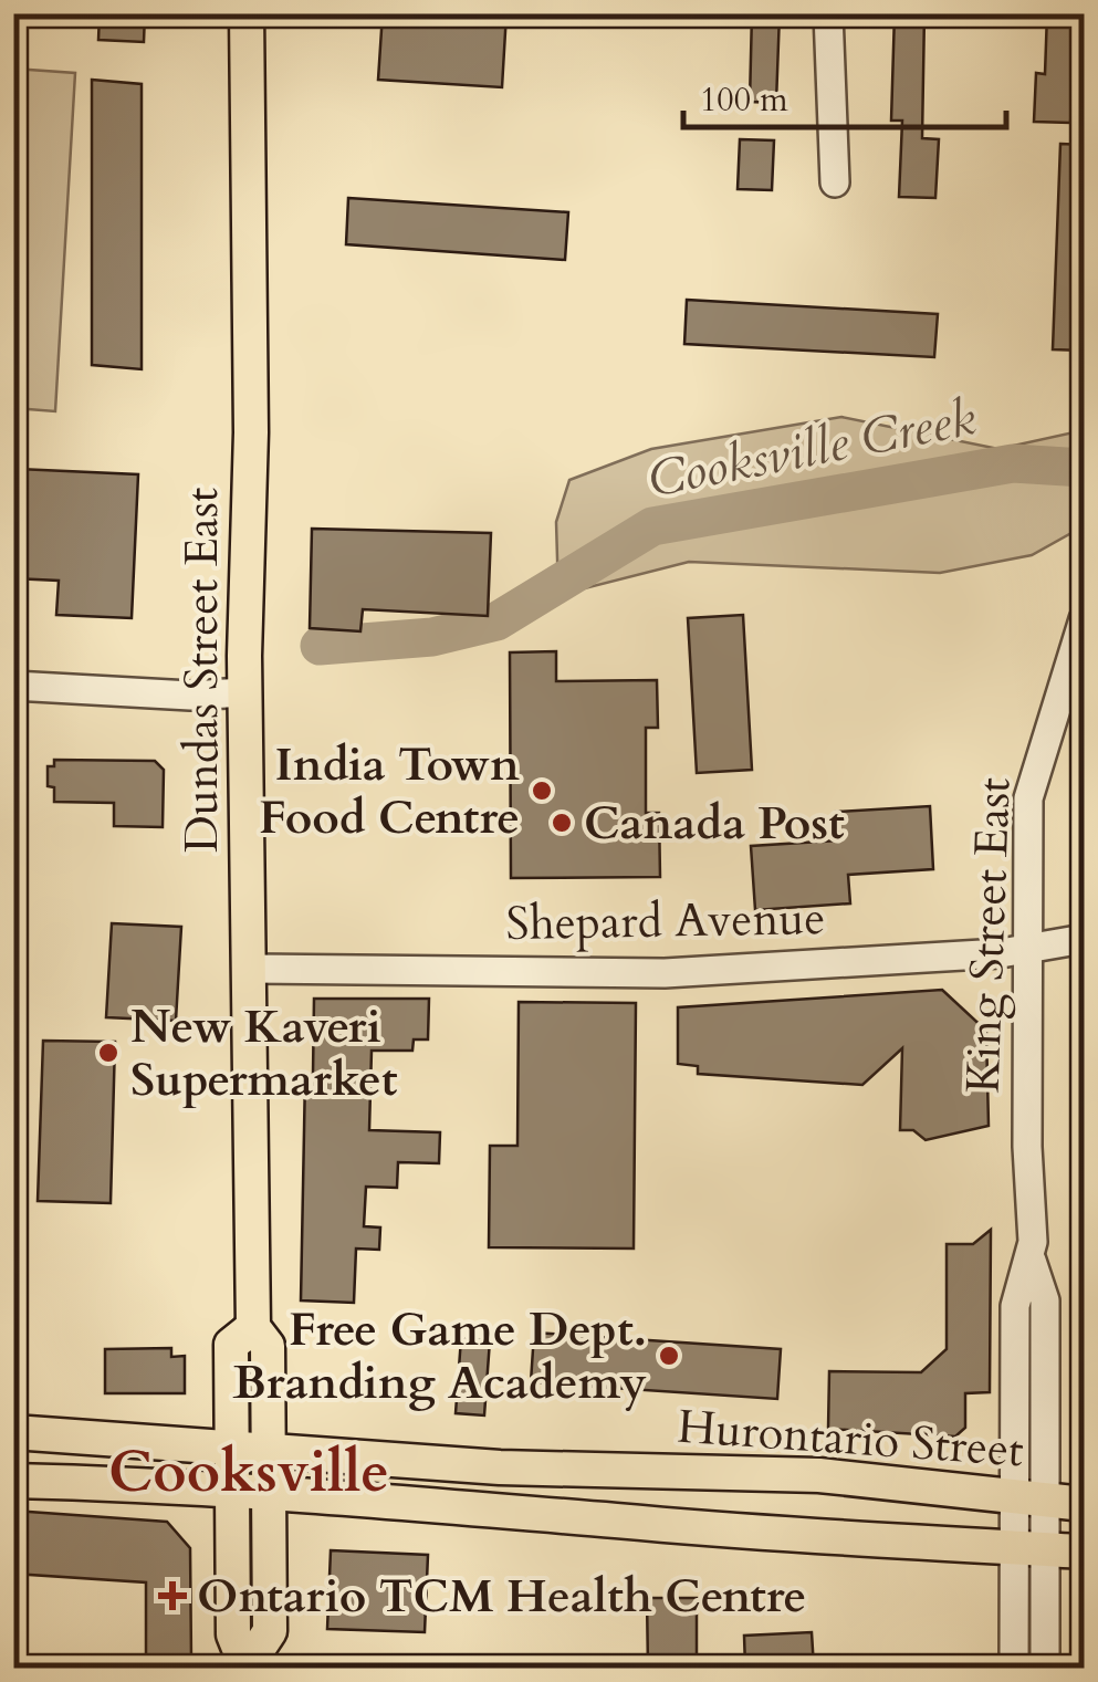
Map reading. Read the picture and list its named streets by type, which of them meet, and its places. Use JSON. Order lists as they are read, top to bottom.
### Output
{
  "streets": {
    "main road": ["Dundas Street East", "Hurontario Street"],
    "street": ["Shepard Avenue", "King Street East"]
  },
  "crossings": [
    ["Dundas Street East", "Shepard Avenue"],
    ["Dundas Street East", "Hurontario Street"],
    ["Shepard Avenue", "King Street East"],
    ["King Street East", "Hurontario Street"]
  ],
  "districts": ["Cooksville"],
  "water": ["Cooksville Creek"],
  "places": {
    "other": [
      "India Town Food Centre",
      "Canada Post",
      "New Kaveri Supermarket",
      "Free Game Dept. Branding Academy"
    ],
    "health": ["Ontario TCM Health Centre"]
  },
  "scale_bar": "100 m"
}
